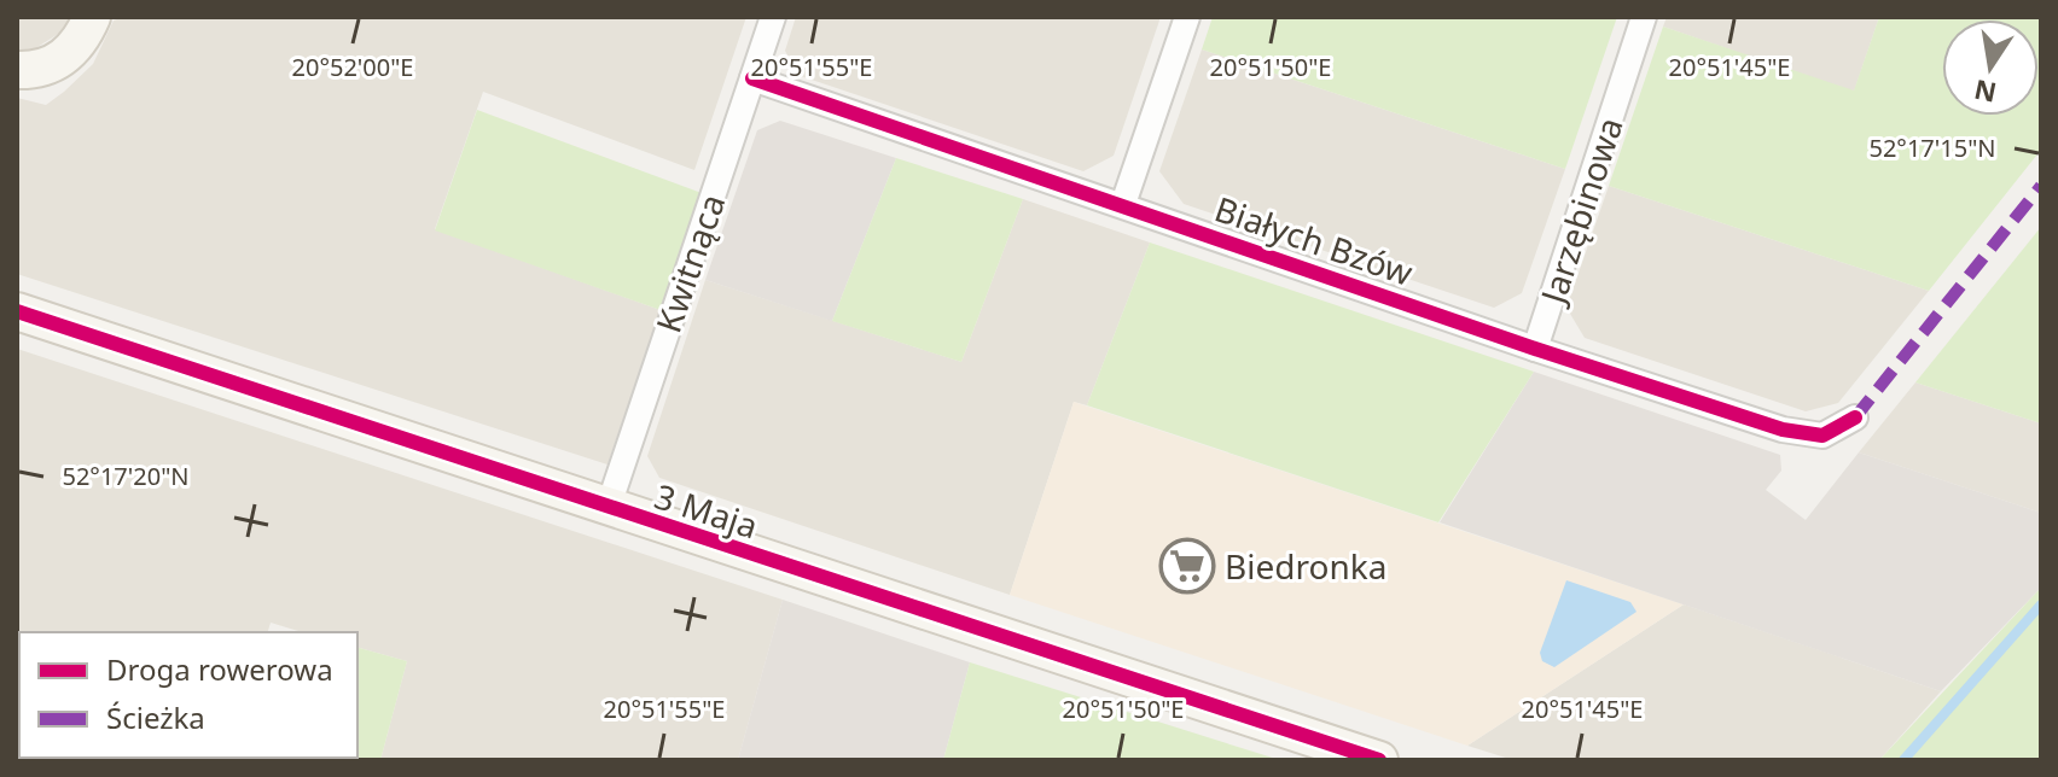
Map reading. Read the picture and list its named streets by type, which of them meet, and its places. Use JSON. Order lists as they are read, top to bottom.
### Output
{
  "streets": {
    "street": [
      "Jarzębinowa",
      "Białych Bzów",
      "Kwitnąca",
      "3 Maja"
    ]
  },
  "crossings": [
    ["Jarzębinowa", "Białych Bzów"],
    ["Białych Bzów", "Kwitnąca"],
    ["Kwitnąca", "3 Maja"]
  ],
  "places": {
    "supermarket": ["Biedronka"]
  },
  "legend": ["Droga rowerowa", "Ścieżka"],
  "north": "bottom",
  "coordinates": [
    "20°52'00\"E",
    "20°51'55\"E",
    "20°51'50\"E",
    "20°51'45\"E",
    "52°17'15\"N",
    "52°17'20\"N"
  ]
}
